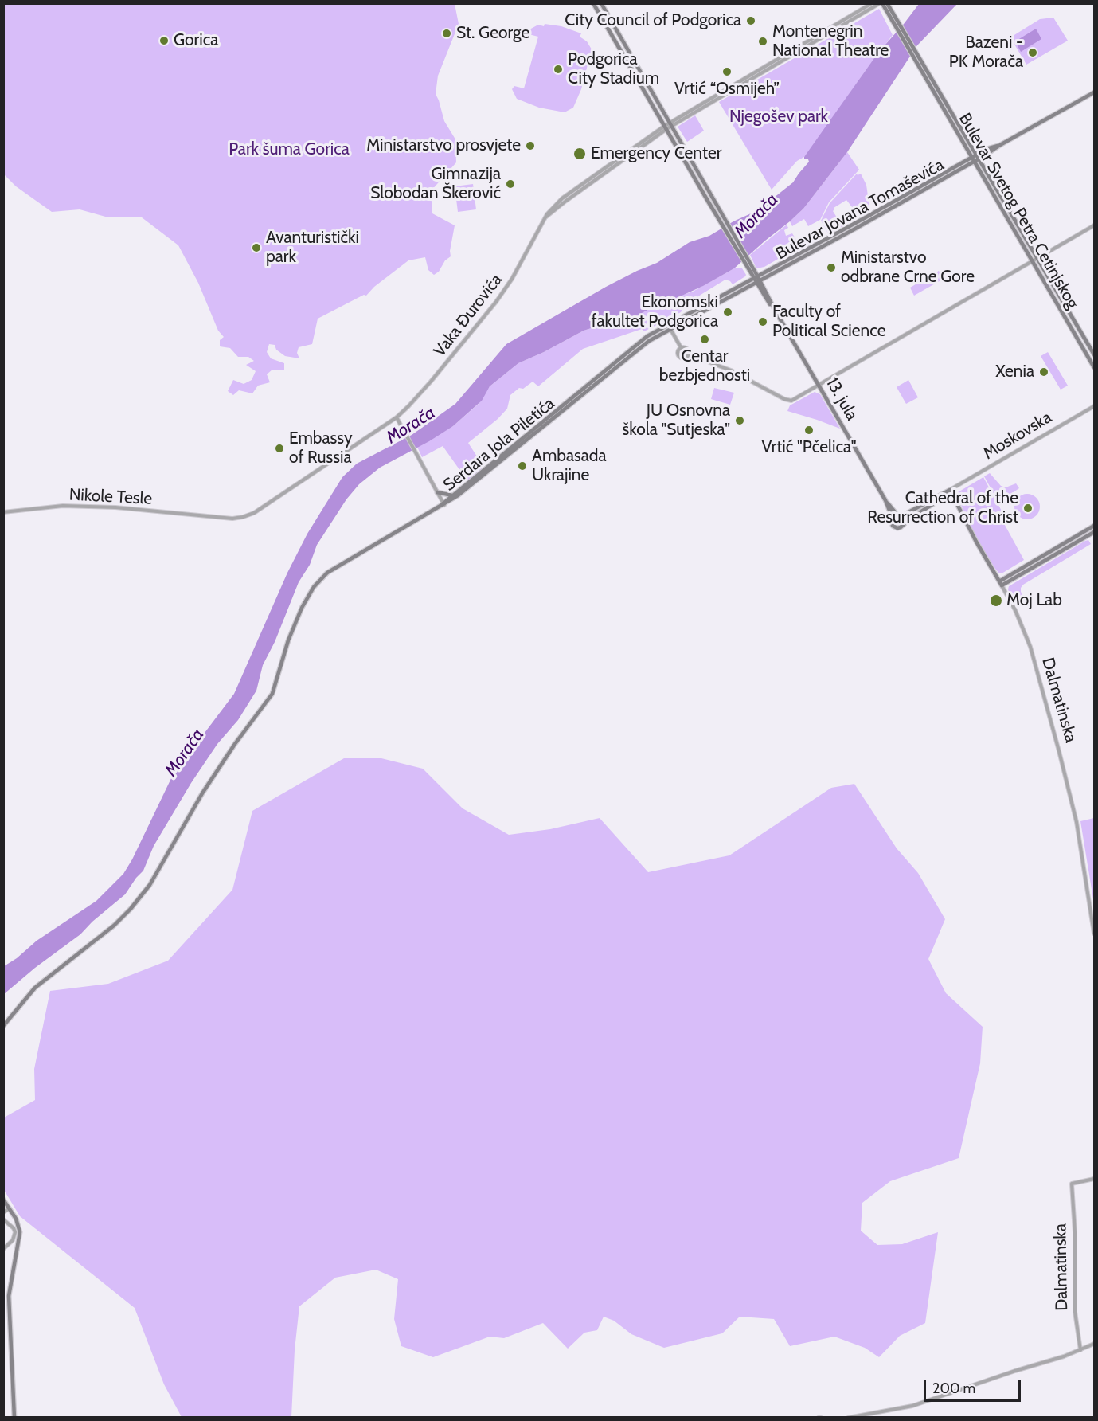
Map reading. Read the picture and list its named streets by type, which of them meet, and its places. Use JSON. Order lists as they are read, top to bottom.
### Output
{
  "streets": {
    "main road": [
      "Bulevar Jovana Tomaševića",
      "Bulevar Svetog Petra Cetinjskog",
      "13. jula",
      "Moskovska",
      "Serdara Jola Piletića",
      "Dalmatinska"
    ],
    "street": ["Vaka Đurovića", "Nikole Tesle"]
  },
  "crossings": [
    ["Bulevar Jovana Tomaševića", "Bulevar Svetog Petra Cetinjskog"],
    ["Bulevar Jovana Tomaševića", "13. jula"],
    ["Bulevar Jovana Tomaševića", "Serdara Jola Piletića"],
    ["Vaka Đurovića", "Nikole Tesle"],
    ["13. jula", "Serdara Jola Piletića"],
    ["Moskovska", "Dalmatinska"]
  ],
  "water": ["Morača"],
  "parks": ["Njegošev park", "Park šuma Gorica"],
  "places": [
    "City Council of Podgorica",
    "St. George",
    "Gorica",
    "Montenegrin National Theatre",
    "Bazeni - PK Morača",
    "Podgorica City Stadium",
    "Vrtić “Osmijeh”",
    "Ministarstvo prosvjete",
    "Emergency Center",
    "Gimnazija Slobodan Škerović",
    "Avanturistički park",
    "Ministarstvo odbrane Crne Gore",
    "Ekonomski fakultet Podgorica",
    "Faculty of Political Science",
    "Centar bezbjednosti",
    "Xenia",
    "JU Osnovna škola \"Sutjeska\"",
    "Vrtić \"Pčelica\"",
    "Embassy of Russia",
    "Ambasada Ukrajine",
    "Cathedral of the Resurrection of Christ",
    "Moj Lab"
  ],
  "scale_bar": "200 m"
}
